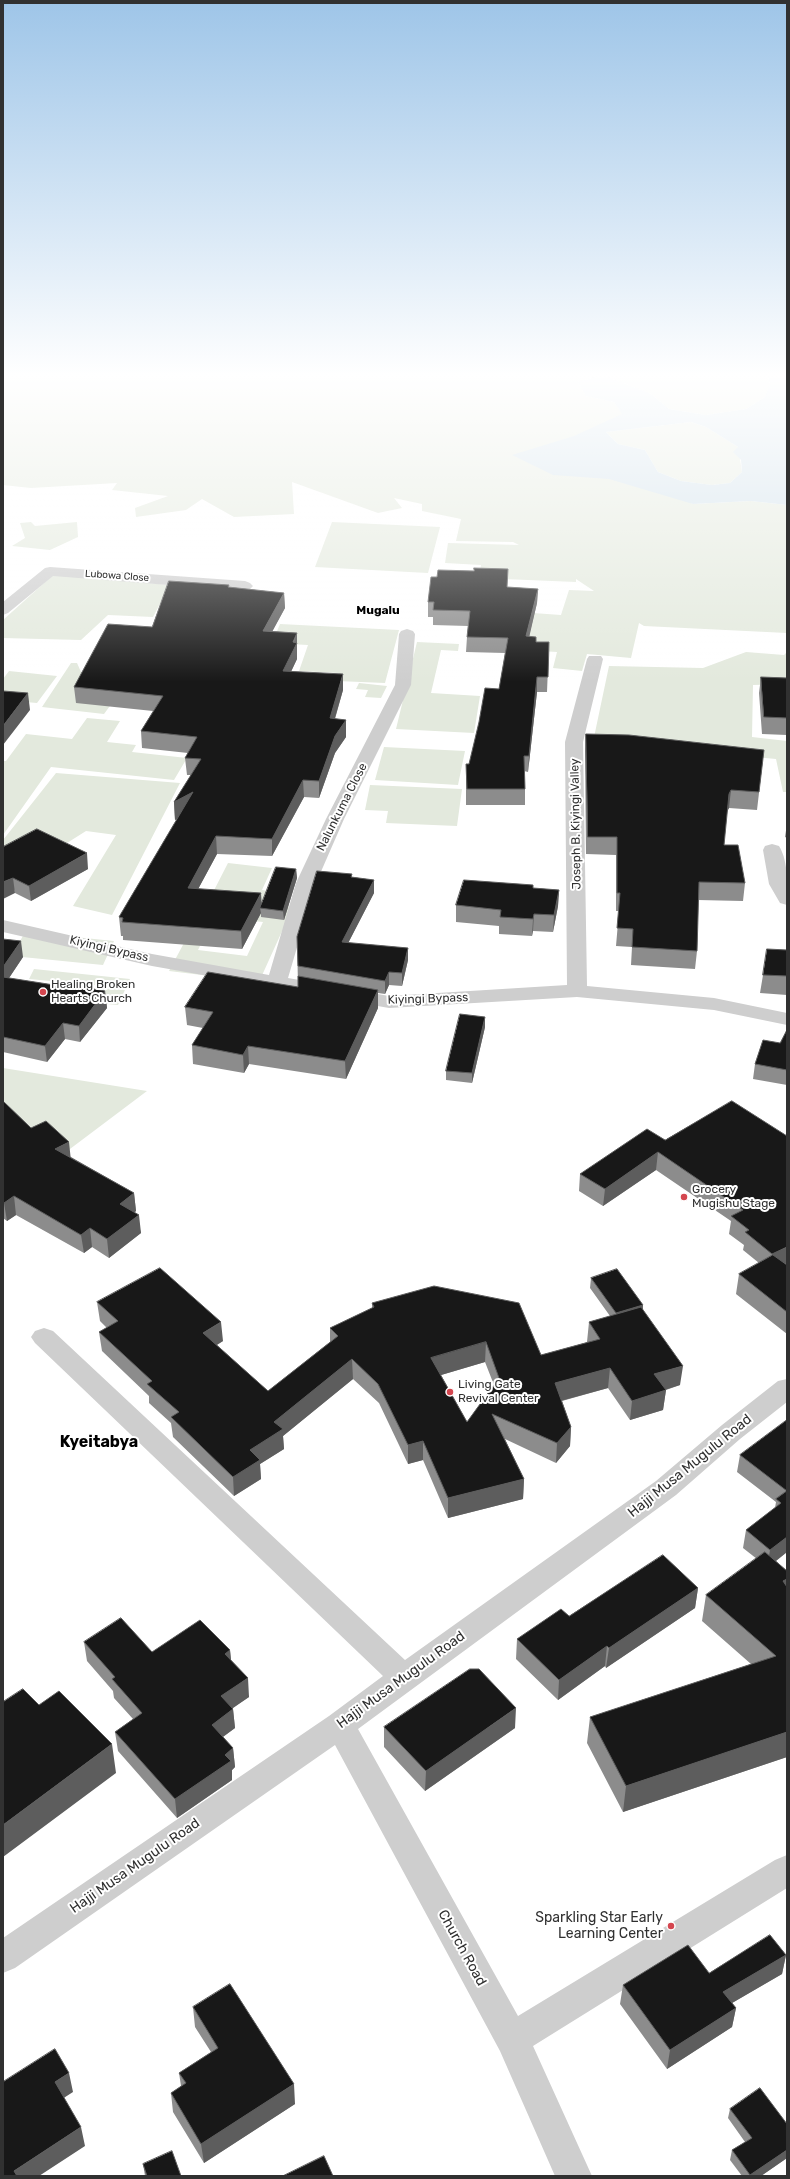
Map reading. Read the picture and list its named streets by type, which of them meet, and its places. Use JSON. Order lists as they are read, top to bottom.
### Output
{
  "streets": {
    "street": [
      "Lubowa Close",
      "Nalunkuma Close",
      "Joseph B. Kiyingi Valley",
      "Kiyingi Bypass",
      "Hajji Musa Mugulu Road",
      "Church Road"
    ]
  },
  "crossings": [
    ["Nalunkuma Close", "Kiyingi Bypass"],
    ["Joseph B. Kiyingi Valley", "Kiyingi Bypass"],
    ["Hajji Musa Mugulu Road", "Church Road"]
  ],
  "districts": ["Mugalu", "Kyeitabya"],
  "places": [
    "Healing Broken Hearts Church",
    "Grocery Mugishu Stage",
    "Living Gate Revival Center",
    "Sparkling Star Early Learning Center"
  ]
}
